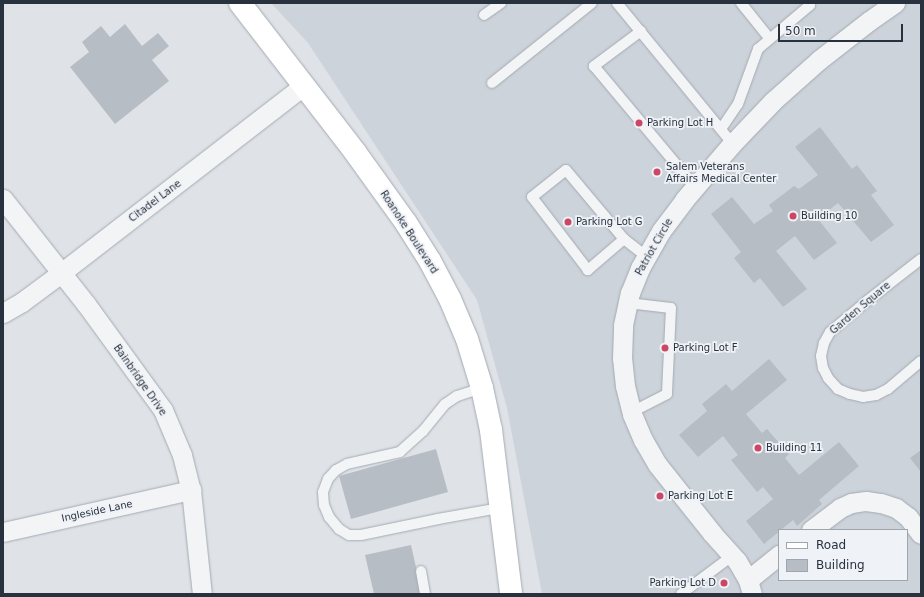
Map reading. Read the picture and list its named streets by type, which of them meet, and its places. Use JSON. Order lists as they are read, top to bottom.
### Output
{
  "streets": {
    "main road": ["Roanoke Boulevard"],
    "street": [
      "Citadel Lane",
      "Patriot Circle",
      "Bainbridge Drive",
      "Ingleside Lane"
    ],
    "lane": ["Garden Square"]
  },
  "crossings": [
    ["Citadel Lane", "Roanoke Boulevard"],
    ["Citadel Lane", "Bainbridge Drive"],
    ["Bainbridge Drive", "Ingleside Lane"]
  ],
  "places": [
    "Parking Lot H",
    "Salem Veterans Affairs Medical Center",
    "Building 10",
    "Parking Lot G",
    "Parking Lot F",
    "Building 11",
    "Parking Lot E",
    "Parking Lot D"
  ],
  "legend": ["Road", "Building"],
  "scale_bar": "50 m"
}
